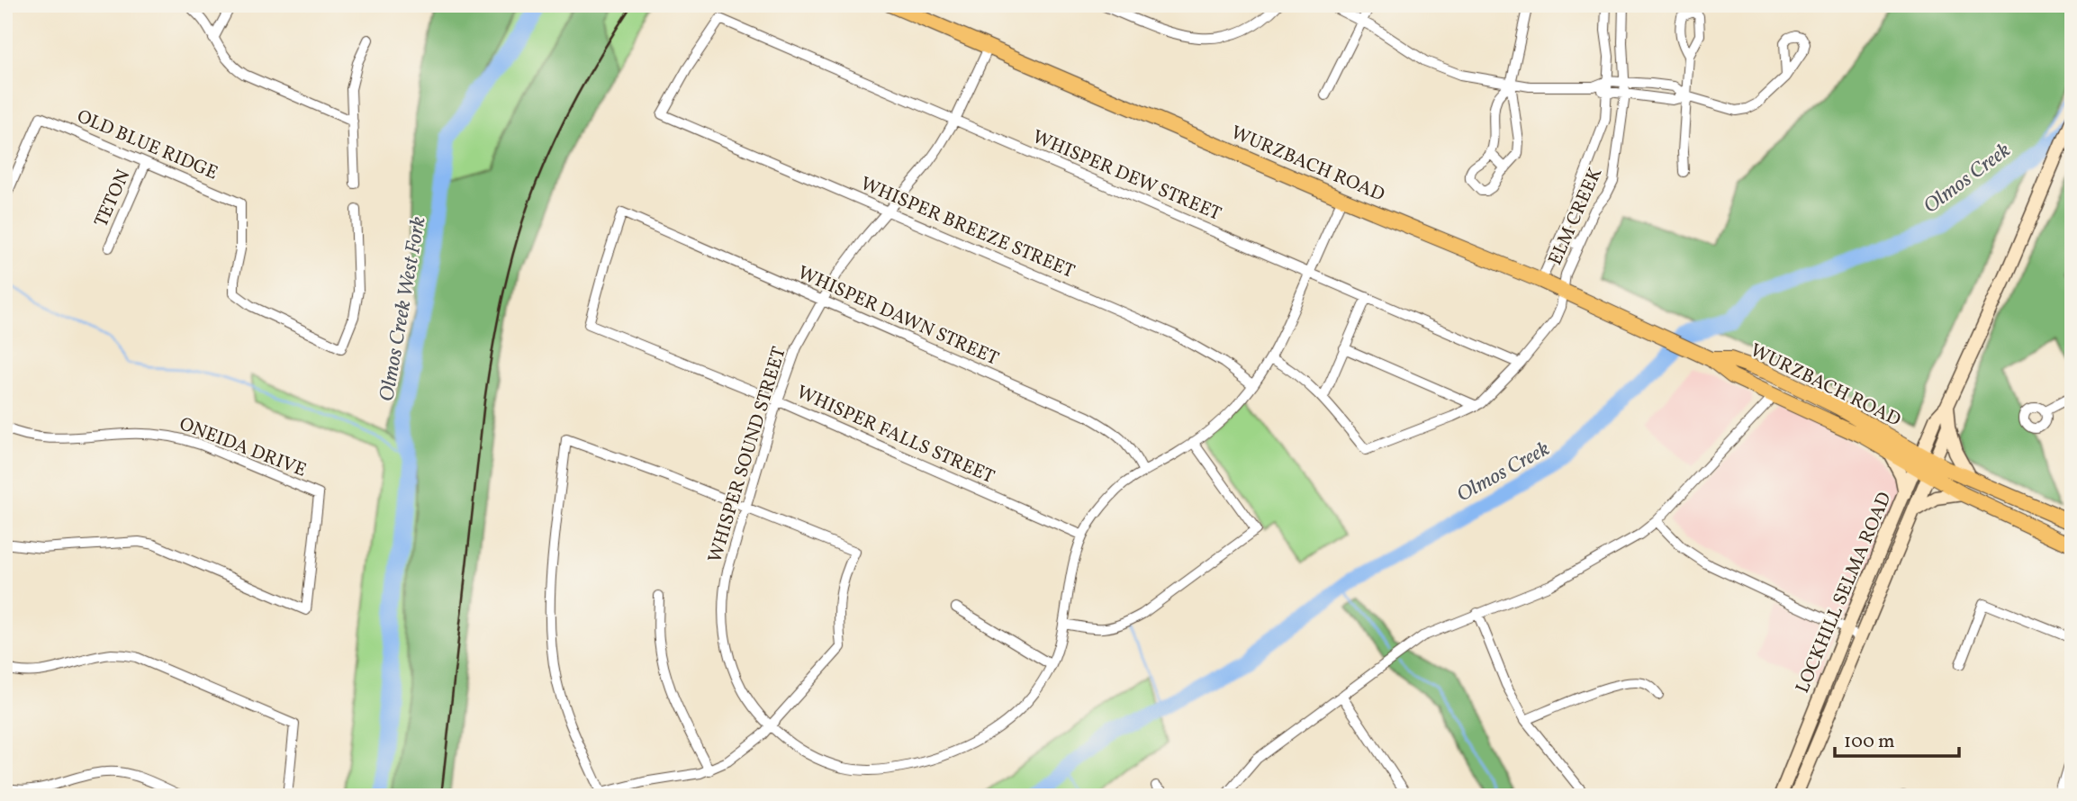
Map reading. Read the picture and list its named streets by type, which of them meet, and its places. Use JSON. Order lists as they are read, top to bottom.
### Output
{
  "streets": {
    "main road": ["WURZBACH ROAD", "LOCKHILL SELMA ROAD"],
    "street": [
      "OLD BLUE RIDGE",
      "WHISPER DEW STREET",
      "TETON",
      "ELM CREEK",
      "WHISPER BREEZE STREET",
      "WHISPER DAWN STREET",
      "WHISPER FALLS STREET",
      "ONEIDA DRIVE",
      "WHISPER SOUND STREET"
    ]
  },
  "crossings": [
    ["OLD BLUE RIDGE", "TETON"],
    ["WURZBACH ROAD", "ELM CREEK"],
    ["WURZBACH ROAD", "WHISPER SOUND STREET"],
    ["WURZBACH ROAD", "LOCKHILL SELMA ROAD"],
    ["WHISPER DEW STREET", "ELM CREEK"],
    ["WHISPER DEW STREET", "WHISPER BREEZE STREET"],
    ["WHISPER DEW STREET", "WHISPER SOUND STREET"],
    ["WHISPER BREEZE STREET", "WHISPER SOUND STREET"],
    ["WHISPER DAWN STREET", "WHISPER FALLS STREET"],
    ["WHISPER DAWN STREET", "WHISPER SOUND STREET"],
    ["WHISPER FALLS STREET", "WHISPER SOUND STREET"]
  ],
  "water": ["Olmos Creek", "Olmos Creek West Fork"],
  "scale_bar": "100 m"
}
